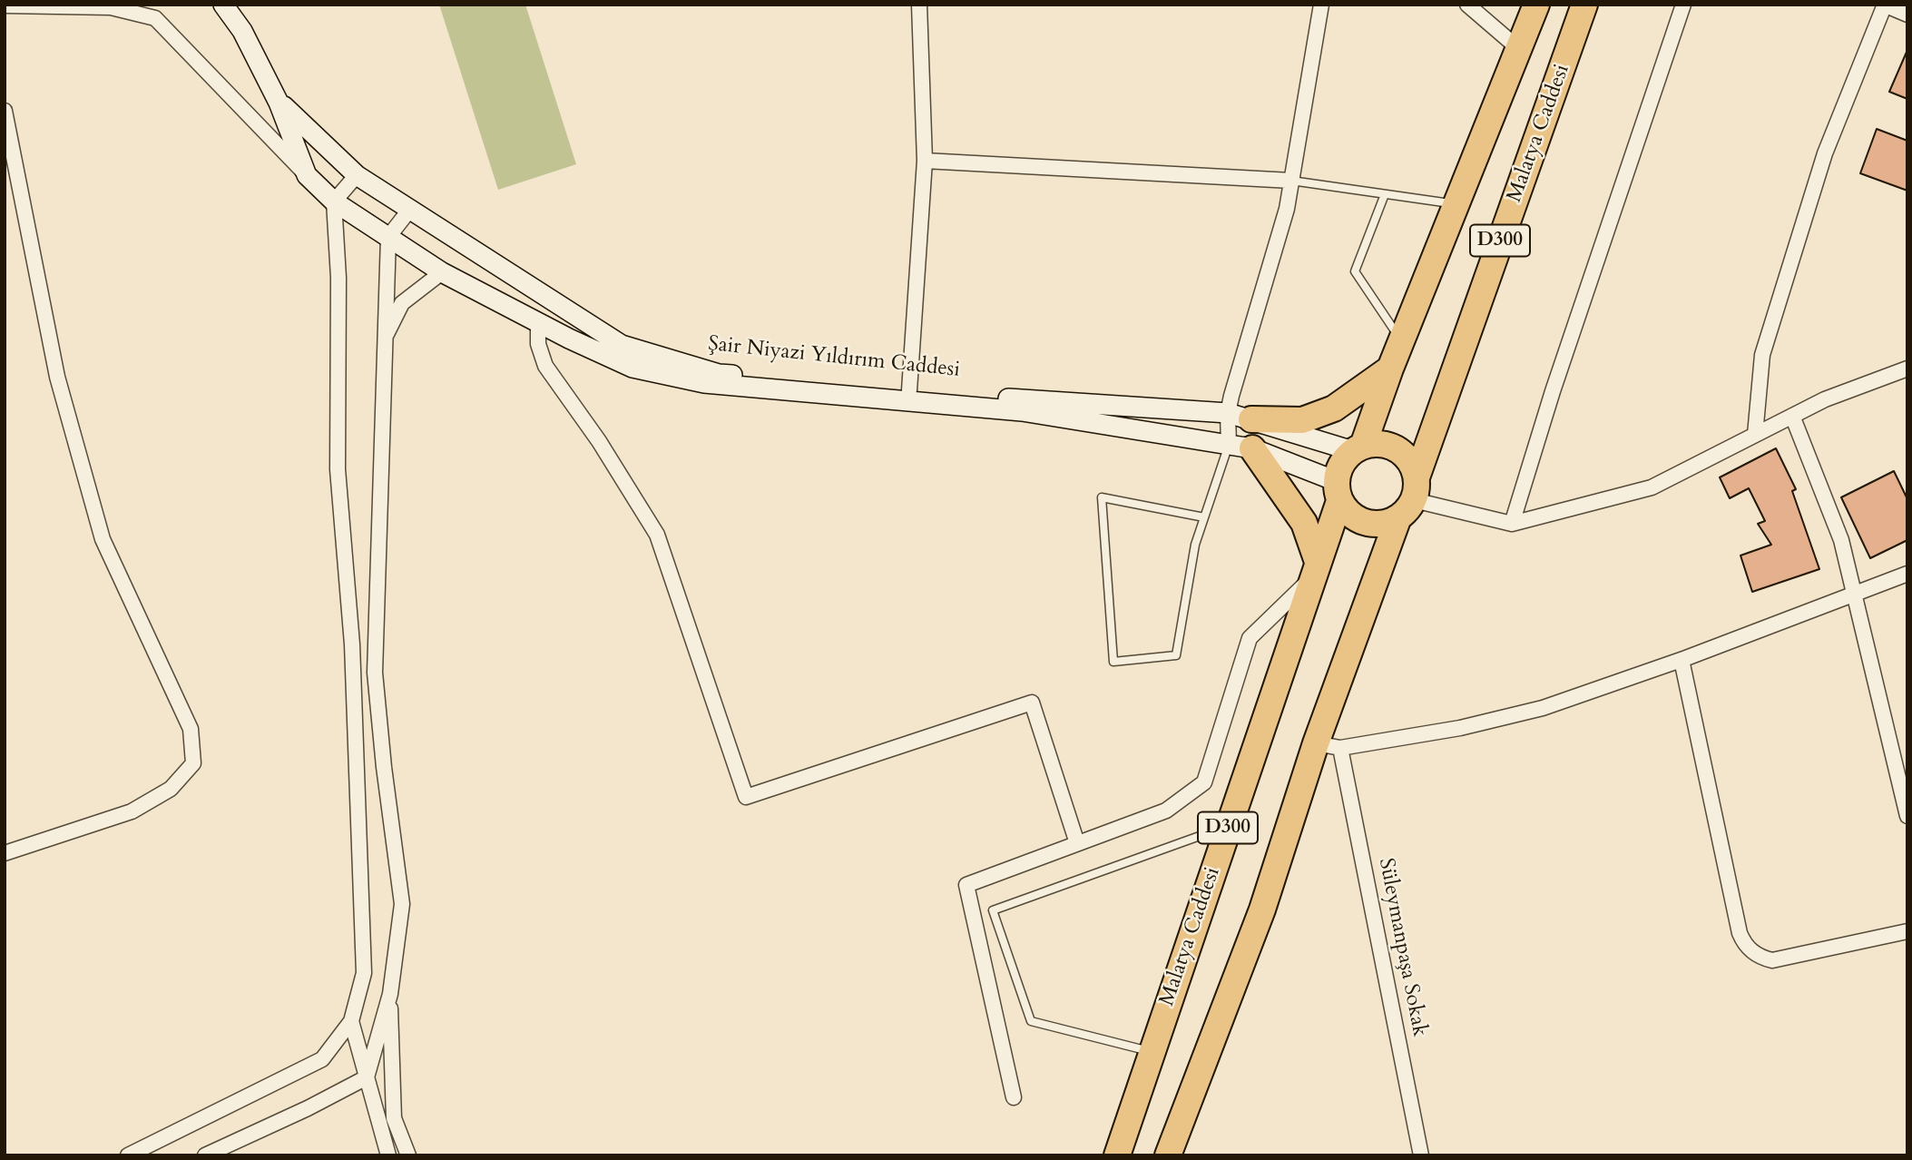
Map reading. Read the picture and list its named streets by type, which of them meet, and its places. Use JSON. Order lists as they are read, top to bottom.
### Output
{
  "streets": {
    "highway": ["Malatya Caddesi", "D300"],
    "street": ["Şair Niyazi Yıldırım Caddesi", "Süleymanpaşa Sokak"]
  },
  "crossings": [
    ["Malatya Caddesi", "D300"],
    ["Malatya Caddesi", "Şair Niyazi Yıldırım Caddesi"],
    ["Malatya Caddesi", "Süleymanpaşa Sokak"],
    ["D300", "Şair Niyazi Yıldırım Caddesi"]
  ]
}
